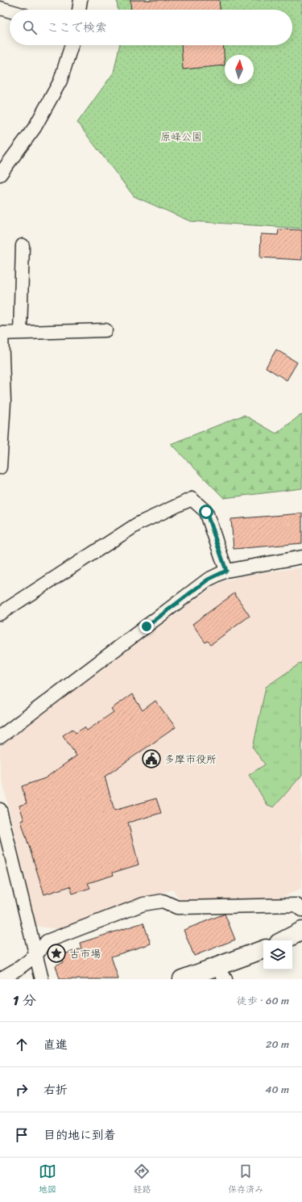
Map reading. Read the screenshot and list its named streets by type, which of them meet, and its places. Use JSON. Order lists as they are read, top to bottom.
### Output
{
  "parks": ["原峰公園"],
  "places": {
    "public building": ["多摩市役所"],
    "place": ["古市場"]
  },
  "north": "top",
  "page": {
    "search": "ここで検索",
    "heading": ["1 分", "徒歩 · 60 m"],
    "list": [
      ["直進", "20 m"],
      ["右折", "40 m"],
      "目的地に到着"
    ],
    "nav": ["地図", "経路", "保存済み"]
  }
}
